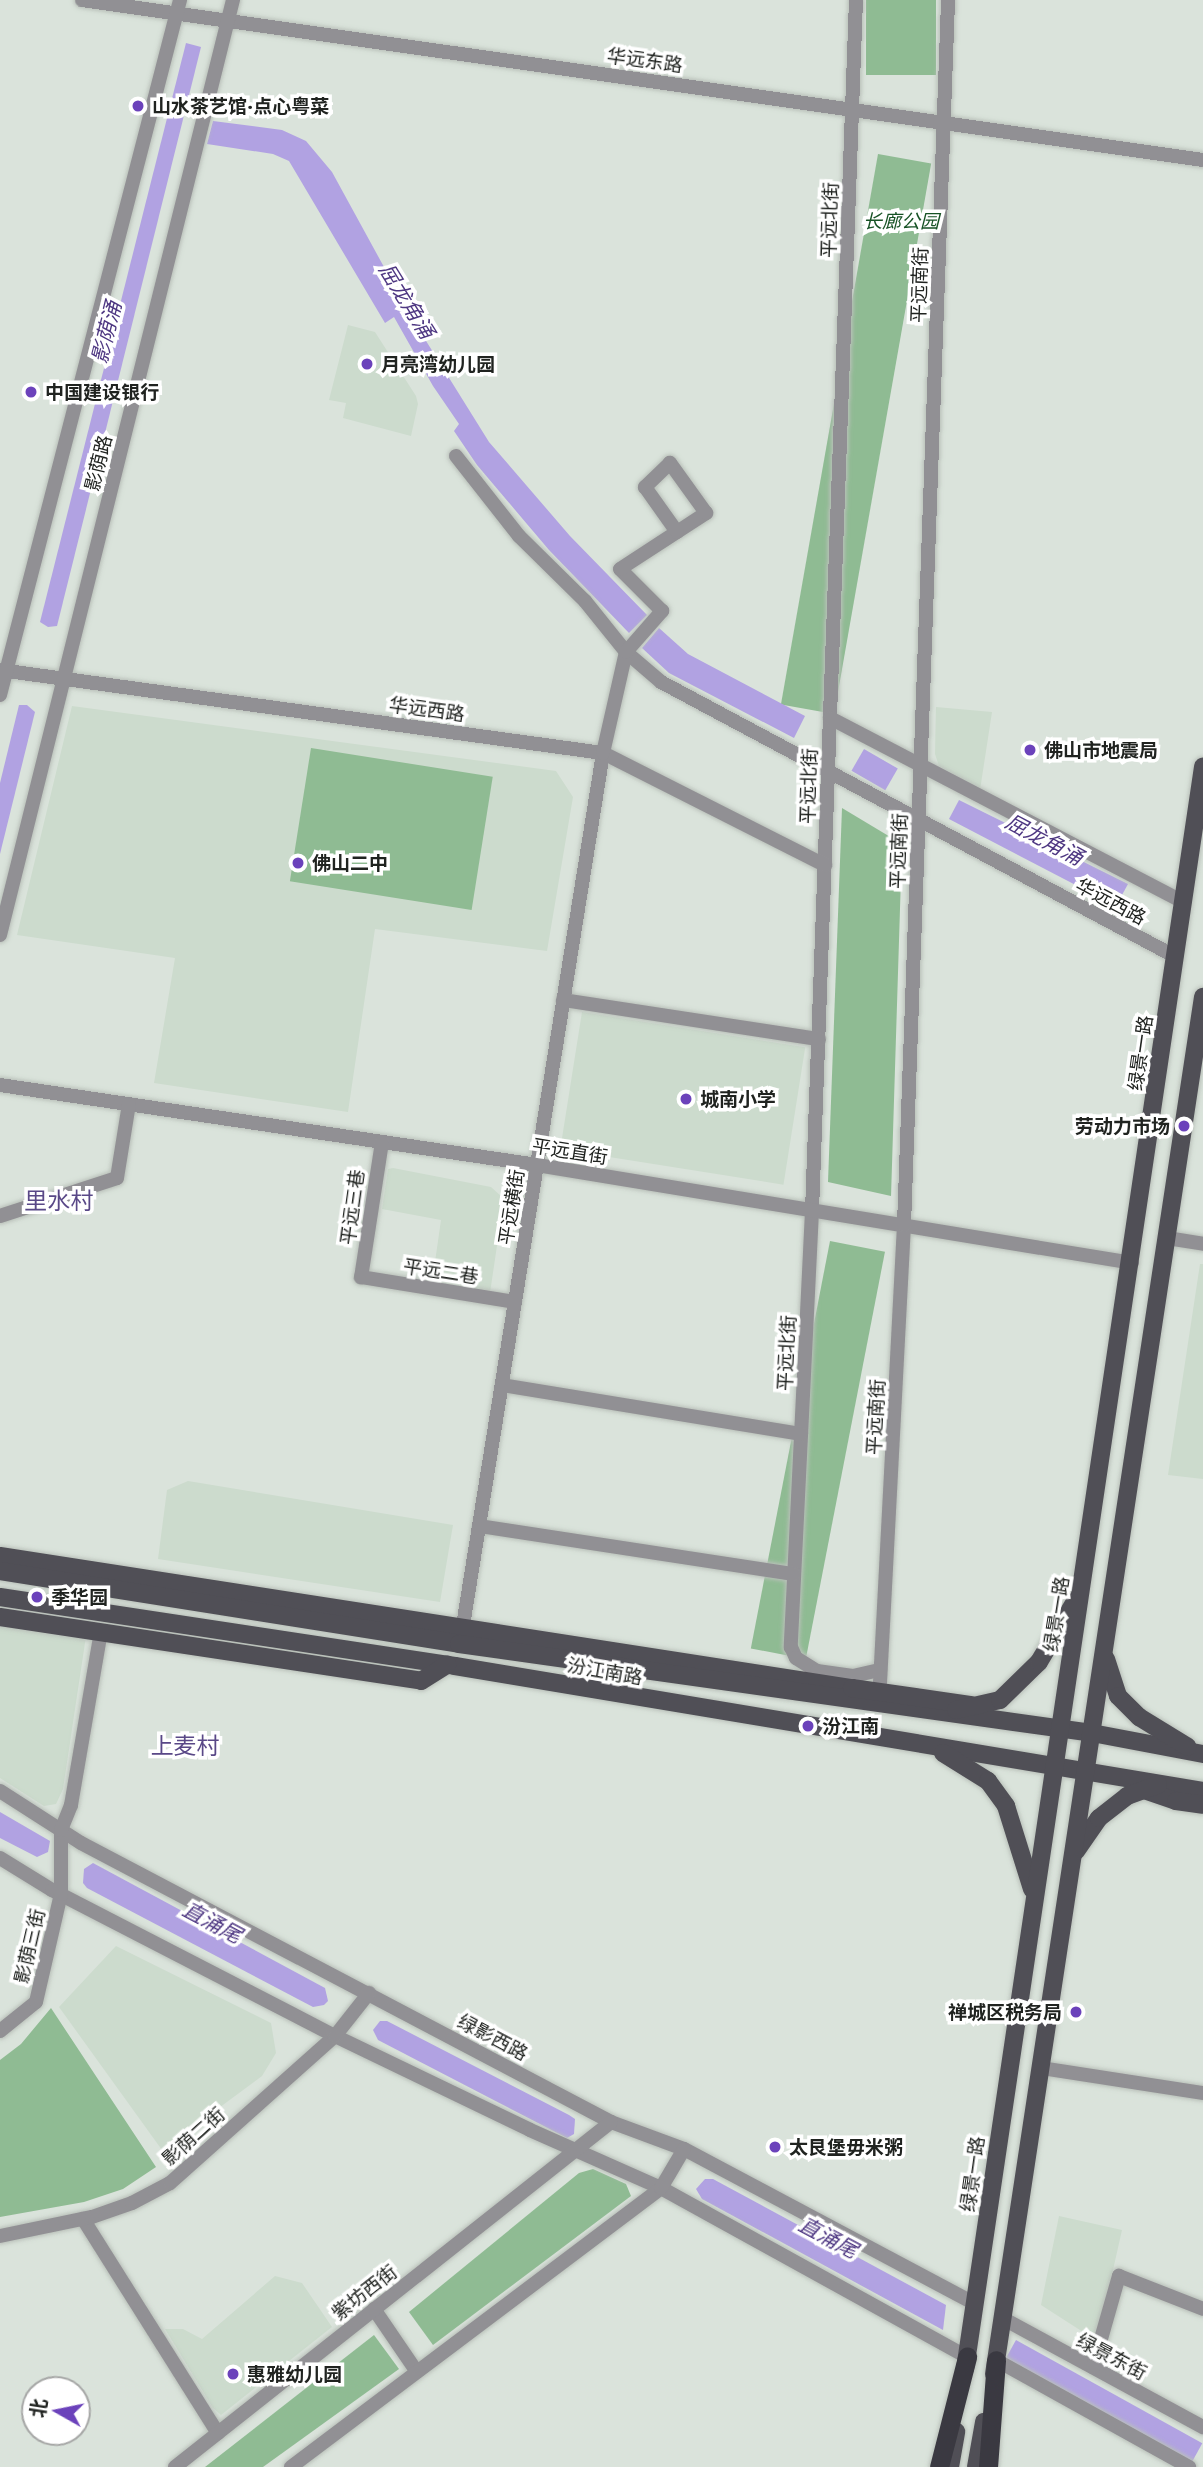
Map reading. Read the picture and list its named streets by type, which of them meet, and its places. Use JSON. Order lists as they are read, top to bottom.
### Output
{
  "streets": {
    "main road": ["绿景一路", "汾江南路"],
    "street": [
      "华远东路",
      "平远北街",
      "平远南街",
      "影荫路",
      "华远西路",
      "平远直街",
      "平远三巷",
      "平远横街",
      "平远二巷",
      "影荫三街",
      "绿影西路",
      "影荫二街",
      "紫坊西街",
      "绿景东街"
    ]
  },
  "crossings": [
    ["华远东路", "平远北街"],
    ["华远东路", "平远南街"],
    ["华远东路", "影荫路"],
    ["平远北街", "华远西路"],
    ["平远北街", "平远直街"],
    ["平远南街", "华远西路"],
    ["平远南街", "平远直街"],
    ["平远南街", "汾江南路"],
    ["影荫路", "华远西路"],
    ["华远西路", "绿景一路"],
    ["华远西路", "平远横街"],
    ["绿景一路", "平远直街"],
    ["绿景一路", "汾江南路"],
    ["绿景一路", "绿影西路"],
    ["平远直街", "平远三巷"],
    ["平远直街", "平远横街"],
    ["平远三巷", "平远二巷"],
    ["平远横街", "平远二巷"],
    ["平远横街", "汾江南路"],
    ["影荫三街", "绿影西路"],
    ["绿影西路", "影荫二街"],
    ["绿影西路", "紫坊西街"]
  ],
  "districts": ["里水村", "上麦村"],
  "water": ["屈龙角涌", "影荫涌", "直涌尾"],
  "parks": ["长廊公园"],
  "places": [
    "山水茶艺馆·点心粤菜",
    "月亮湾幼儿园",
    "中国建设银行",
    "佛山市地震局",
    "佛山二中",
    "城南小学",
    "劳动力市场",
    "季华园",
    "汾江南",
    "禅城区税务局",
    "太艮堡毋米粥",
    "惠雅幼儿园"
  ],
  "north": "left"
}
